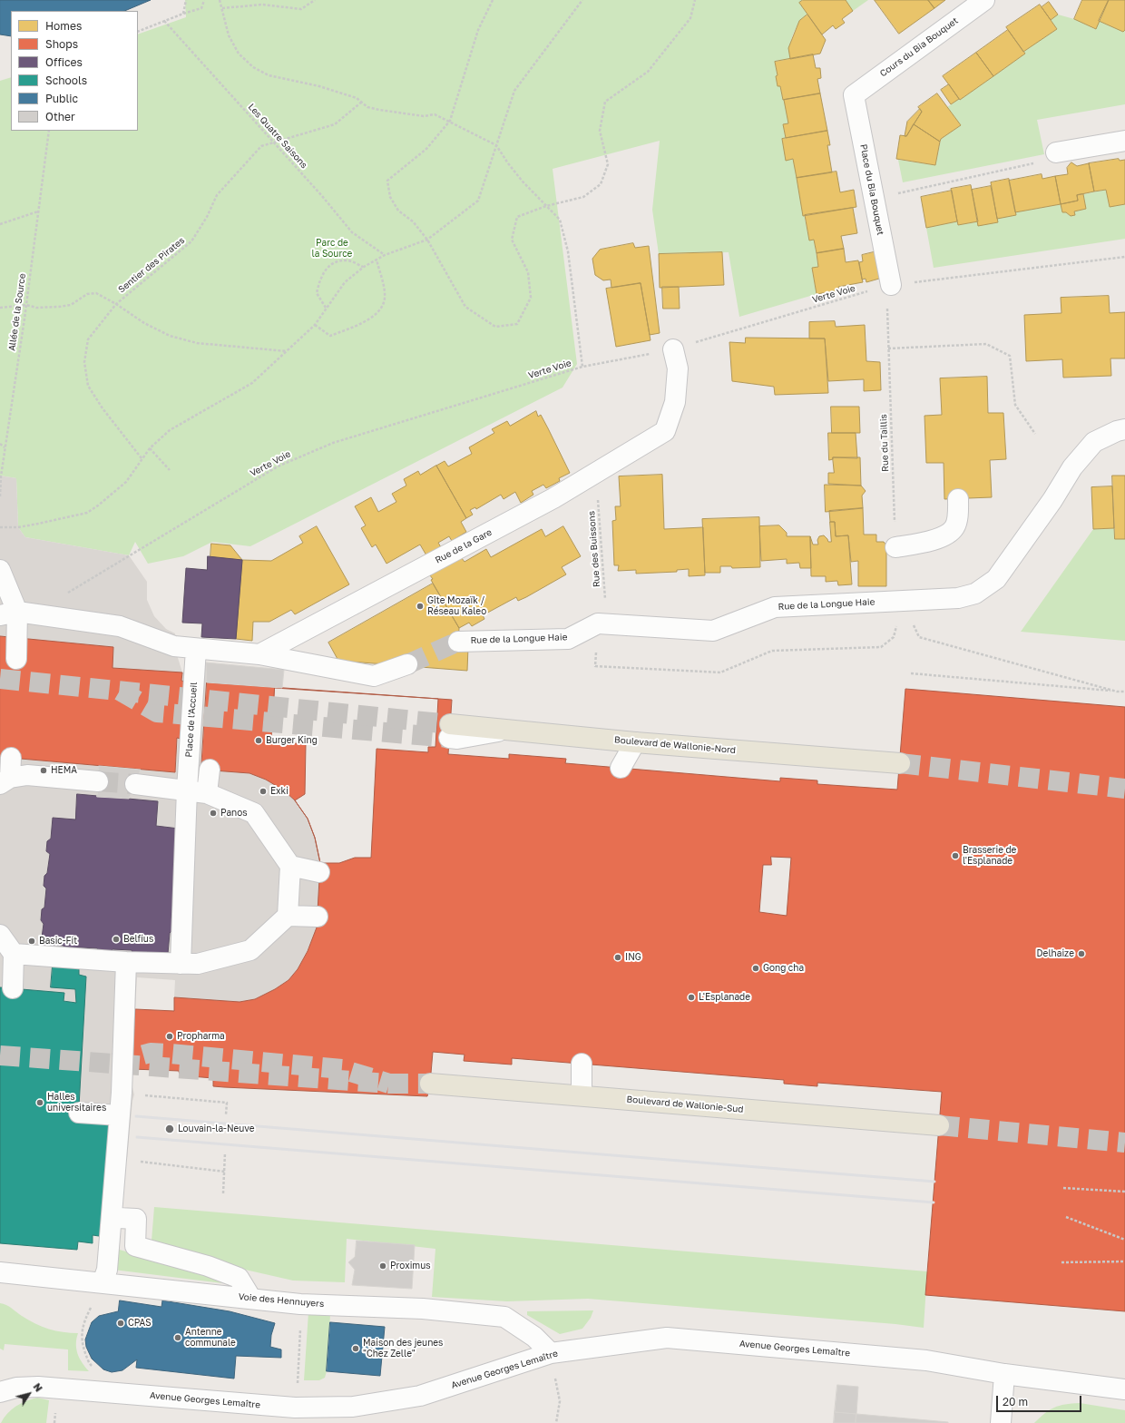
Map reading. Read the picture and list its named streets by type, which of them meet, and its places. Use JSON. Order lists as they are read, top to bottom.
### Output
{
  "streets": {
    "main road": ["Boulevard de Wallonie-Nord", "Boulevard de Wallonie-Sud"],
    "street": [
      "Cours du Bia Bouquet",
      "Place du Bia Bouquet",
      "Rue de la Gare",
      "Rue de la Longue Haie",
      "Place de l'Accueil",
      "Voie des Hennuyers",
      "Avenue Georges Lemaître"
    ],
    "path": [
      "Les Quatre Saisons",
      "Sentier des Pirates",
      "Verte Voie",
      "Allée de la Source",
      "Rue du Taillis",
      "Rue des Buissons"
    ]
  },
  "crossings": [
    ["Cours du Bia Bouquet", "Place du Bia Bouquet"],
    ["Les Quatre Saisons", "Sentier des Pirates"],
    ["Place du Bia Bouquet", "Verte Voie"],
    ["Place du Bia Bouquet", "Rue du Taillis"],
    ["Verte Voie", "Rue du Taillis"],
    ["Verte Voie", "Rue de la Gare"],
    ["Rue de la Gare", "Rue des Buissons"],
    ["Rue des Buissons", "Rue de la Longue Haie"],
    ["Voie des Hennuyers", "Avenue Georges Lemaître"]
  ],
  "parks": ["Parc de la Source"],
  "places": [
    "Gîte Mozaïk / Réseau Kaleo",
    "Burger King",
    "HEMA",
    "Exki",
    "Panos",
    "Brasserie de l'Esplanade",
    "Belfius",
    "Basic-Fit",
    "Delhaize",
    "ING",
    "Gong cha",
    "L'Esplanade",
    "Propharma",
    "Halles universitaires",
    "Louvain-la-Neuve",
    "Proximus",
    "CPAS",
    "Antenne communale",
    "Maison des jeunes \"Chez Zelle\""
  ],
  "legend": [
    "Homes",
    "Shops",
    "Offices",
    "Schools",
    "Public",
    "Other"
  ],
  "scale_bar": "20 m",
  "north": "top right"
}
